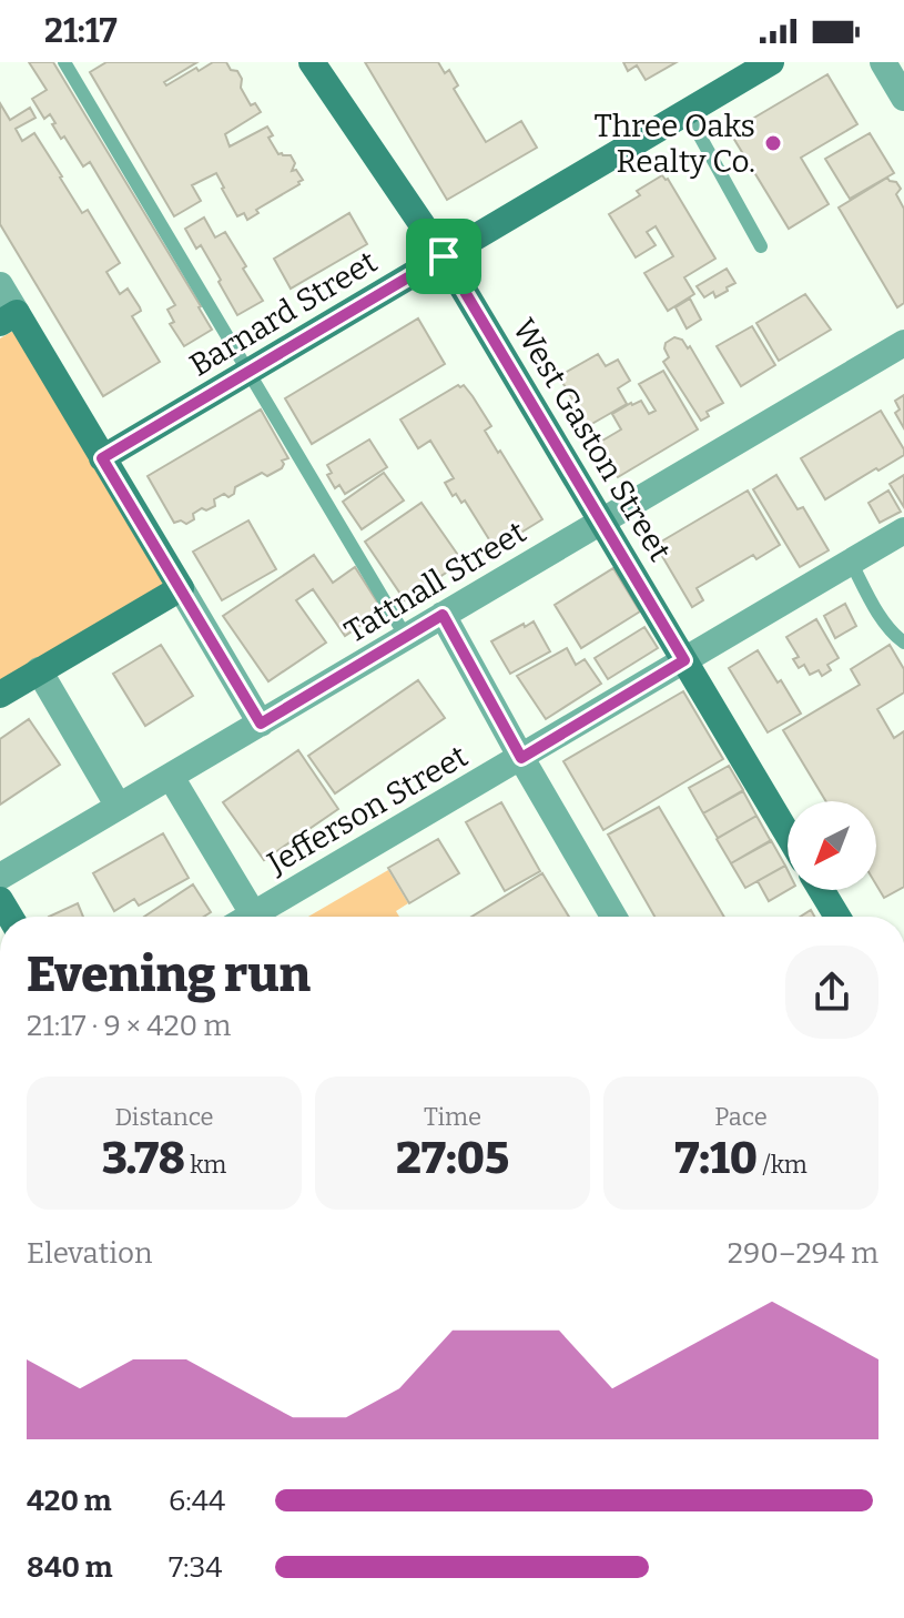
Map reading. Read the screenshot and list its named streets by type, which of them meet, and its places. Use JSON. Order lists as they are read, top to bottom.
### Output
{
  "streets": {
    "street": [
      "Barnard Street",
      "West Gaston Street",
      "Tattnall Street",
      "Jefferson Street"
    ]
  },
  "crossings": [
    ["Barnard Street", "West Gaston Street"],
    ["West Gaston Street", "Tattnall Street"],
    ["West Gaston Street", "Jefferson Street"]
  ],
  "places": ["Three Oaks Realty Co."],
  "north": "bottom left",
  "page": {
    "status": "21:17",
    "heading": ["Evening run", "21:17 · 9 × 420 m"],
    "stats": [
      ["Distance", "3.78 km"],
      ["Time", "27:05"],
      ["Pace", "7:10 /km"]
    ],
    "chart": ["Elevation", "290–294 m"],
    "list": [
      {
        "name": "420 m",
        "note": "6:44"
      },
      {
        "name": "840 m",
        "note": "7:34"
      }
    ]
  }
}
